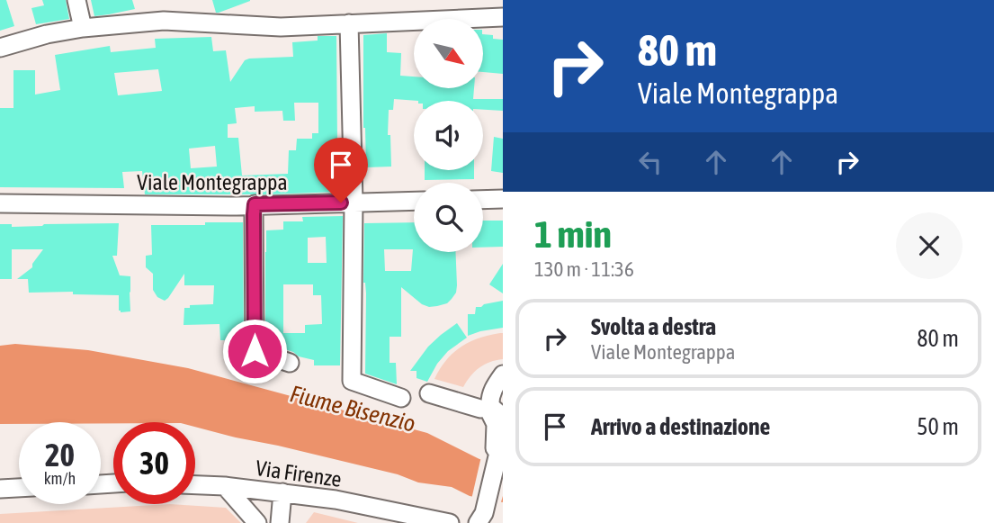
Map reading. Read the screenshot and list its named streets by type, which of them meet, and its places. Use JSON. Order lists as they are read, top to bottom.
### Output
{
  "streets": {
    "street": ["Viale Montegrappa", "Via Firenze"]
  },
  "water": ["Fiume Bisenzio"],
  "north": "bottom right",
  "page": {
    "turn": ["80 m", "Viale Montegrappa"],
    "heading": ["1 min", "130 m · 11:36"],
    "list": [
      {
        "name": "Svolta a destra",
        "note": "Viale Montegrappa",
        "value": "80 m"
      },
      {
        "name": "Arrivo a destinazione",
        "value": "50 m"
      }
    ],
    "speed": "20 km/h",
    "limit": "30"
  }
}
